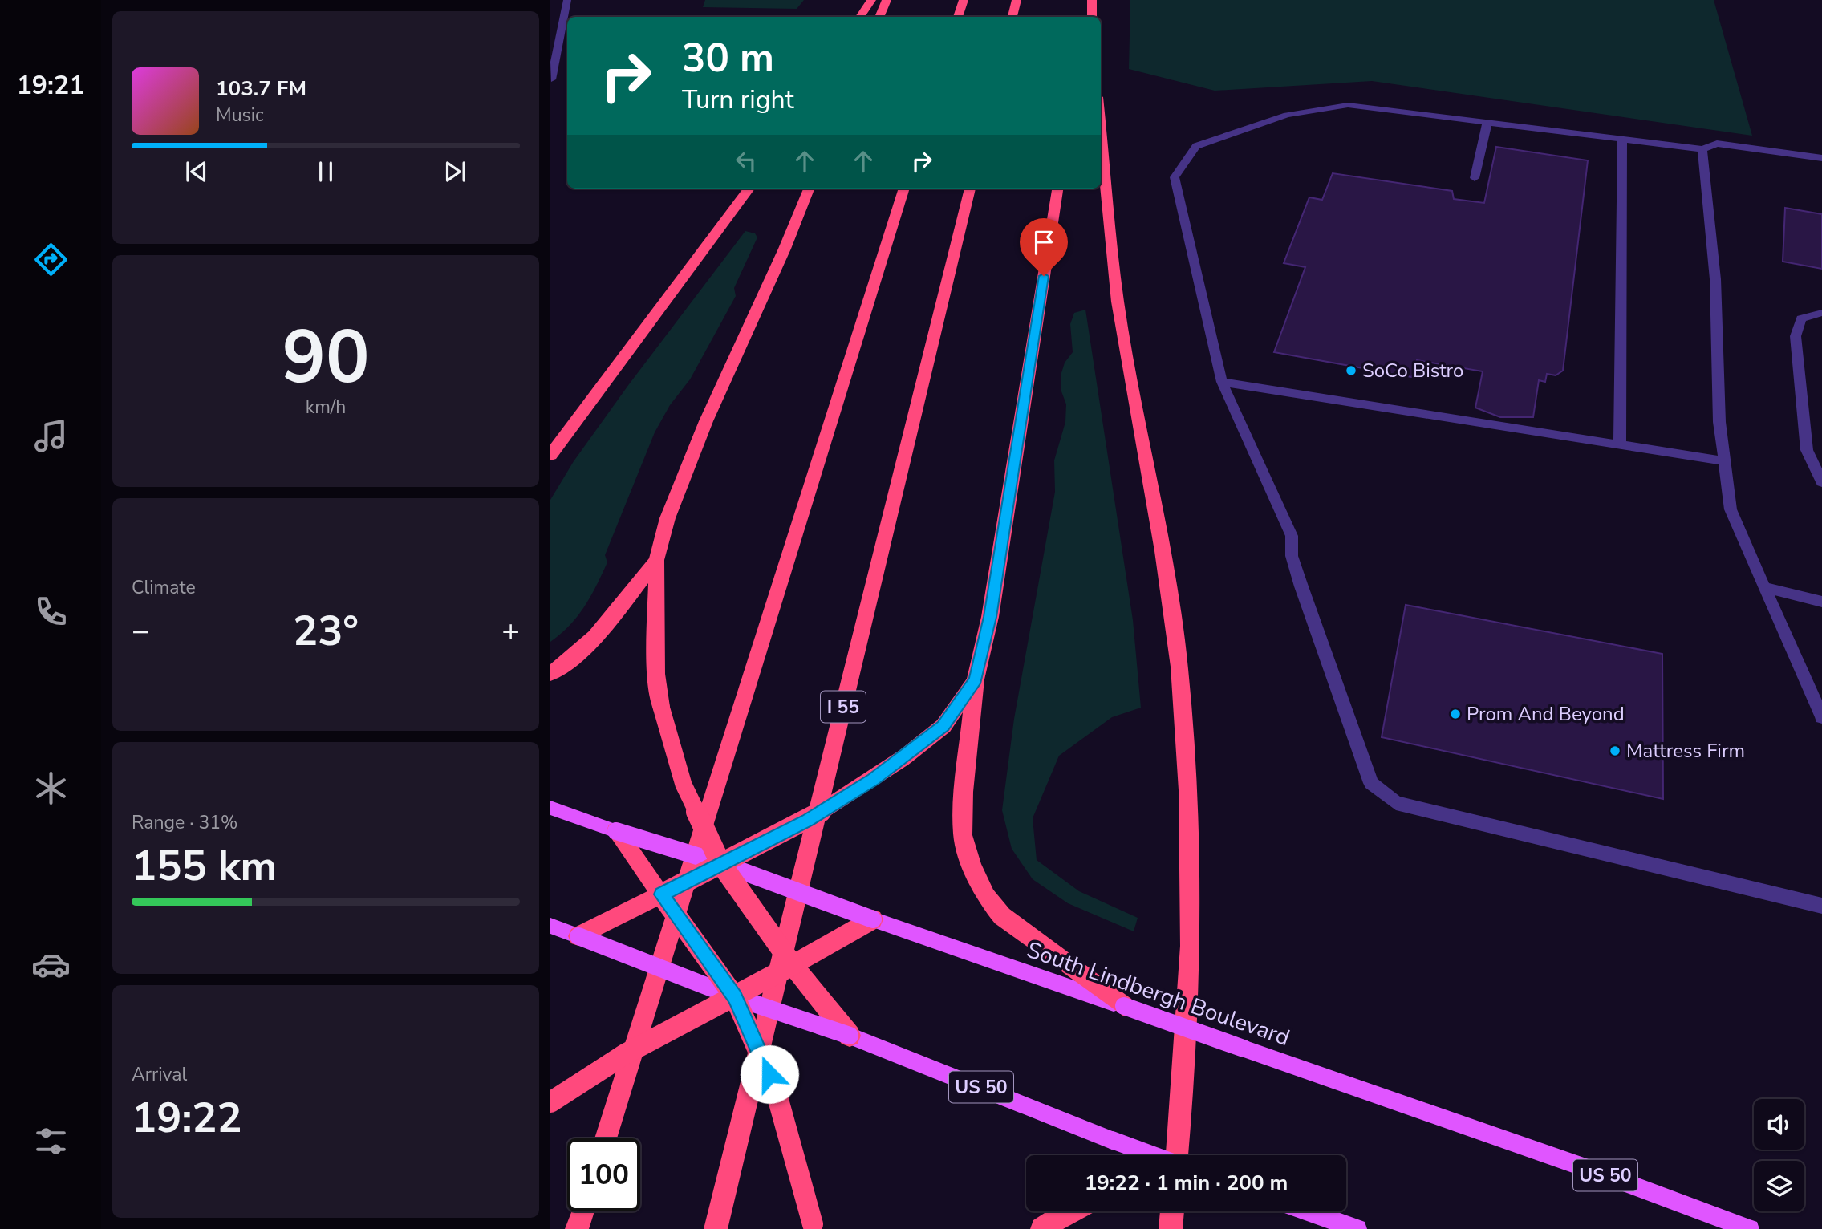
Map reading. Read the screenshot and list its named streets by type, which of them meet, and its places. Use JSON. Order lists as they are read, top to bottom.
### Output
{
  "streets": {
    "highway": ["I 55"],
    "main road": ["South Lindbergh Boulevard", "US 50"]
  },
  "places": ["SoCo Bistro", "Prom And Beyond", "Mattress Firm"],
  "page": {
    "tabs": "19:21",
    "turn": ["30 m", "Turn right"],
    "song": ["103.7 FM", "Music"],
    "tile": [
      ["90", "km/h"],
      "Climate",
      ["Range · 31%", "155 km"],
      ["Arrival", "19:22"]
    ],
    "heat": ["−", "23°", "+"],
    "limit": "100",
    "trip": "19:22 · 1 min · 200 m"
  }
}
